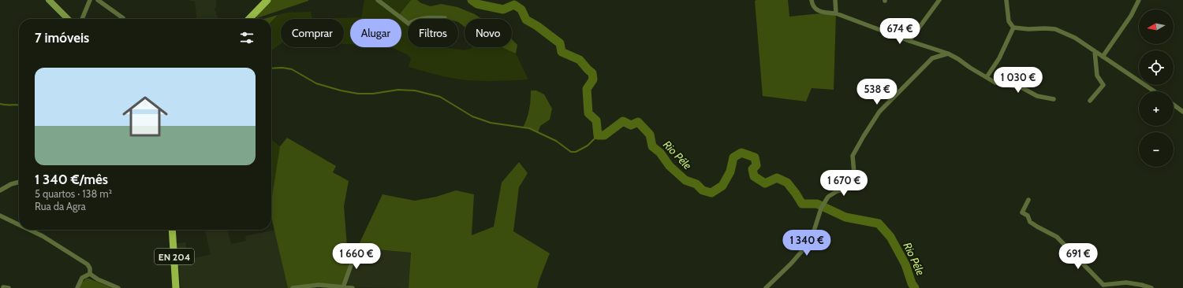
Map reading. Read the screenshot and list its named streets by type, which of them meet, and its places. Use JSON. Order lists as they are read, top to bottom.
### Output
{
  "streets": {
    "main road": ["EN 204"]
  },
  "water": ["Rio Péle"],
  "north": "left",
  "page": {
    "map_buttons": ["+", "−"],
    "price": [
      "674 €",
      "1 030 €",
      "538 €",
      "1 670 €",
      "1 340 €",
      "1 660 €",
      "691 €"
    ],
    "chip": [
      "Comprar",
      "Alugar",
      "Filtros",
      "Novo"
    ],
    "heading": "7 imóveis",
    "list": [
      {
        "name": "1 340 €/mês",
        "note": "5 quartos · 138 m² · Rua da Agra"
      }
    ]
  }
}
